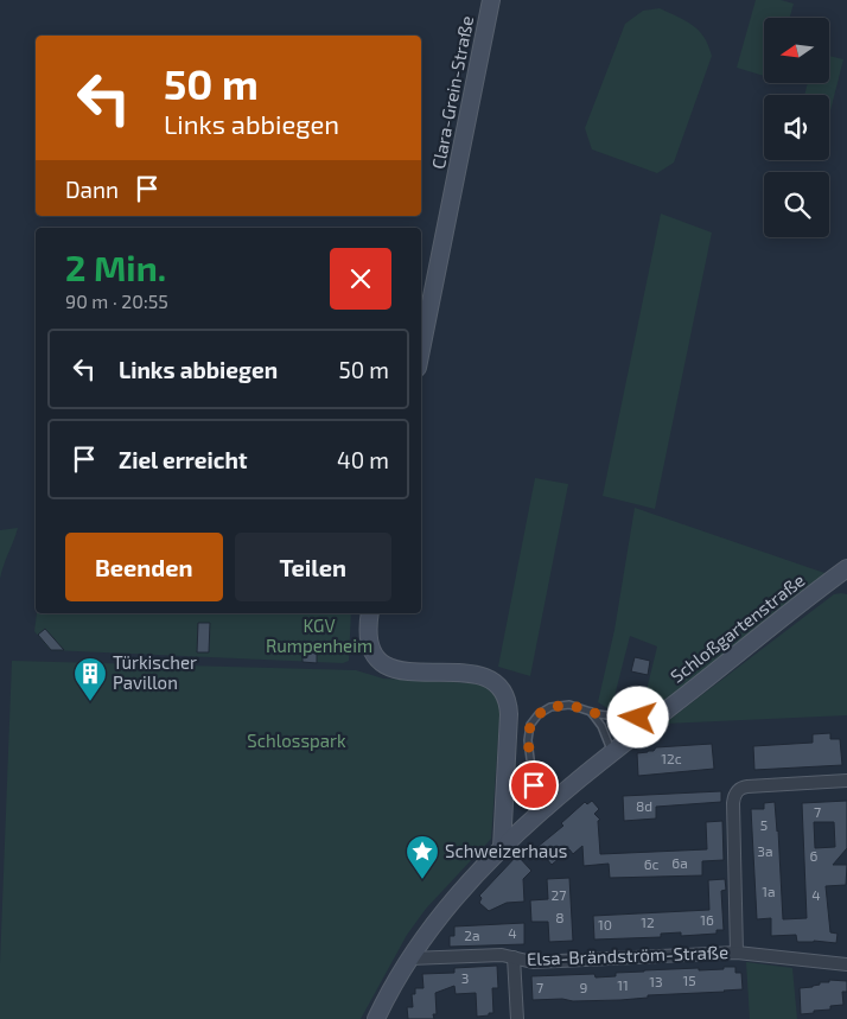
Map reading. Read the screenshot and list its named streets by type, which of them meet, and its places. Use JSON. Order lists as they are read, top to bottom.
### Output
{
  "streets": {
    "street": ["Clara-Grein-Straße", "Schloßgartenstraße", "Elsa-Brändström-Straße"]
  },
  "crossings": [
    ["Schloßgartenstraße", "Elsa-Brändström-Straße"]
  ],
  "parks": ["KGV Rumpenheim", "Schlosspark"],
  "places": {
    "building": ["Türkischer Pavillon"],
    "place": ["Schweizerhaus"]
  },
  "house_numbers": [
    "12c",
    "8d",
    "7",
    "5",
    "3a",
    "6",
    "6a",
    "6c",
    "1a",
    "27",
    "4",
    "8",
    "16",
    "12",
    "10",
    "4",
    "2a",
    "3",
    "15",
    "13",
    "11",
    "7",
    "9"
  ],
  "north": "left",
  "page": {
    "turn": ["50 m", "Links abbiegen"],
    "then": "Dann",
    "heading": ["2 Min.", "90 m · 20:55"],
    "list": [
      {
        "name": "Links abbiegen",
        "value": "50 m"
      },
      {
        "name": "Ziel erreicht",
        "value": "40 m"
      }
    ],
    "buttons": ["Beenden", "Teilen"]
  }
}
